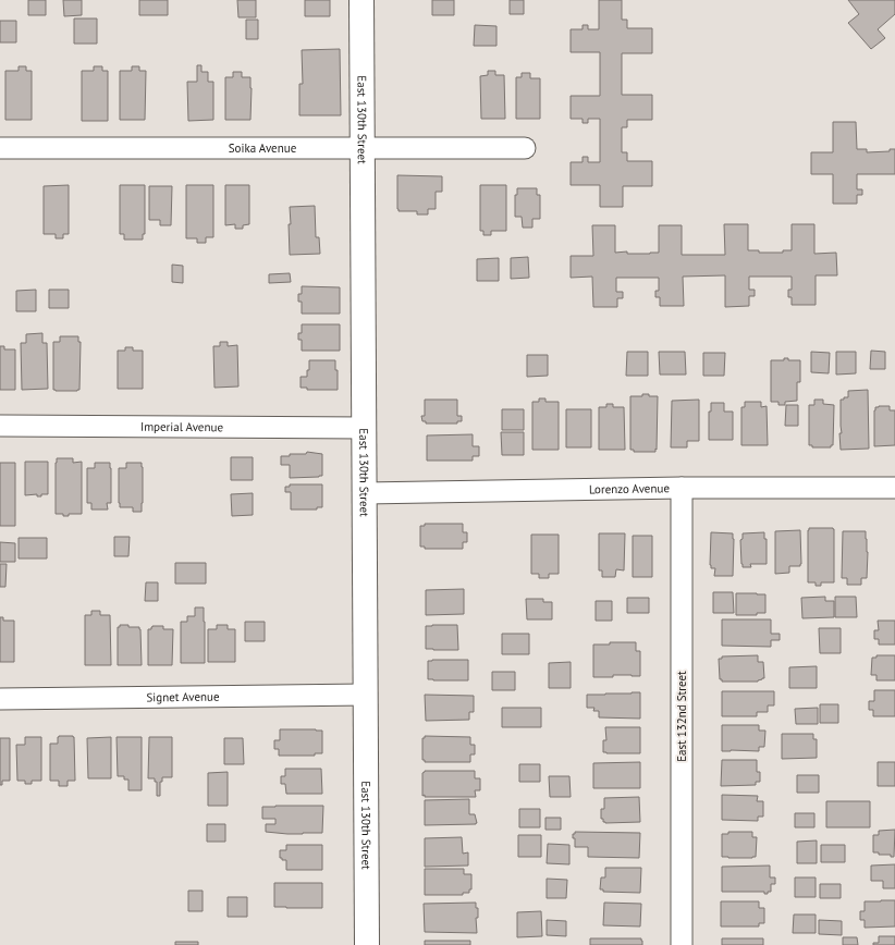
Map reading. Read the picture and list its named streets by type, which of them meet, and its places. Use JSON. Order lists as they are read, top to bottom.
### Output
{
  "streets": {
    "street": [
      "East 130th Street",
      "Soika Avenue",
      "Imperial Avenue",
      "Lorenzo Avenue",
      "Signet Avenue",
      "East 132nd Street"
    ]
  },
  "crossings": [
    ["East 130th Street", "Soika Avenue"],
    ["East 130th Street", "Imperial Avenue"],
    ["East 130th Street", "Lorenzo Avenue"],
    ["East 130th Street", "Signet Avenue"],
    ["Lorenzo Avenue", "East 132nd Street"]
  ]
}
